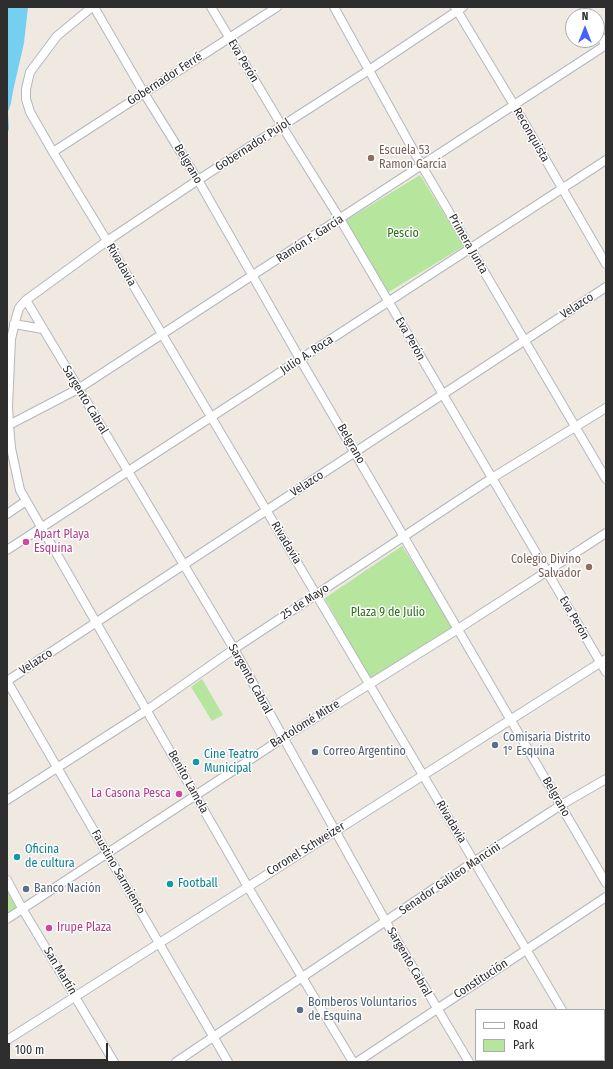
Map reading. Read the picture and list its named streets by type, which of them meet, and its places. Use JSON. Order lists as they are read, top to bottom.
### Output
{
  "streets": {
    "street": [
      "Eva Perón",
      "Gobernador Ferré",
      "Reconquista",
      "Gobernador Pujol",
      "Belgrano",
      "Ramón F. García",
      "Primera Junta",
      "Rivadavia",
      "Velazco",
      "Julio A. Roca",
      "Sargento Cabral",
      "25 de Mayo",
      "Bartolomé Mitre",
      "Benito Lamela",
      "Coronel Schweizer",
      "Faustino Sarmiento",
      "Senador Galileo Mancini",
      "San Martín",
      "Constitución"
    ]
  },
  "crossings": [
    ["Eva Perón", "Gobernador Ferré"],
    ["Eva Perón", "Gobernador Pujol"],
    ["Eva Perón", "Ramón F. García"],
    ["Eva Perón", "Velazco"],
    ["Eva Perón", "Julio A. Roca"],
    ["Eva Perón", "25 de Mayo"],
    ["Eva Perón", "Bartolomé Mitre"],
    ["Eva Perón", "Coronel Schweizer"],
    ["Gobernador Ferré", "Belgrano"],
    ["Gobernador Ferré", "Rivadavia"],
    ["Reconquista", "Gobernador Pujol"],
    ["Reconquista", "Ramón F. García"],
    ["Reconquista", "Julio A. Roca"],
    ["Gobernador Pujol", "Belgrano"],
    ["Gobernador Pujol", "Primera Junta"],
    ["Gobernador Pujol", "Rivadavia"],
    ["Gobernador Pujol", "Sargento Cabral"],
    ["Gobernador Pujol", "Benito Lamela"],
    ["Belgrano", "Ramón F. García"],
    ["Belgrano", "Rivadavia"],
    ["Belgrano", "Velazco"],
    ["Belgrano", "Julio A. Roca"],
    ["Belgrano", "25 de Mayo"],
    ["Belgrano", "Bartolomé Mitre"],
    ["Belgrano", "Coronel Schweizer"],
    ["Belgrano", "Senador Galileo Mancini"],
    ["Ramón F. García", "Primera Junta"],
    ["Ramón F. García", "Rivadavia"],
    ["Ramón F. García", "Sargento Cabral"],
    ["Ramón F. García", "Benito Lamela"],
    ["Primera Junta", "Velazco"],
    ["Primera Junta", "Julio A. Roca"],
    ["Primera Junta", "25 de Mayo"],
    ["Rivadavia", "Velazco"],
    ["Rivadavia", "Julio A. Roca"],
    ["Rivadavia", "25 de Mayo"],
    ["Rivadavia", "Bartolomé Mitre"],
    ["Rivadavia", "Coronel Schweizer"],
    ["Rivadavia", "Senador Galileo Mancini"],
    ["Rivadavia", "Constitución"],
    ["Velazco", "Sargento Cabral"],
    ["Velazco", "Benito Lamela"],
    ["Velazco", "Faustino Sarmiento"],
    ["Julio A. Roca", "Sargento Cabral"],
    ["Julio A. Roca", "Benito Lamela"],
    ["Sargento Cabral", "25 de Mayo"],
    ["Sargento Cabral", "Bartolomé Mitre"],
    ["Sargento Cabral", "Benito Lamela"],
    ["Sargento Cabral", "Coronel Schweizer"],
    ["Sargento Cabral", "Senador Galileo Mancini"],
    ["Sargento Cabral", "Constitución"],
    ["25 de Mayo", "Benito Lamela"],
    ["25 de Mayo", "Faustino Sarmiento"],
    ["Bartolomé Mitre", "Benito Lamela"],
    ["Bartolomé Mitre", "Faustino Sarmiento"],
    ["Bartolomé Mitre", "San Martín"],
    ["Benito Lamela", "Coronel Schweizer"],
    ["Benito Lamela", "Senador Galileo Mancini"],
    ["Coronel Schweizer", "Faustino Sarmiento"],
    ["Coronel Schweizer", "San Martín"],
    ["Faustino Sarmiento", "Senador Galileo Mancini"]
  ],
  "parks": ["Pescio", "Plaza 9 de Julio"],
  "places": [
    "Escuela 53 Ramon García",
    "Apart Playa Esquina",
    "Colegio Divino Salvador",
    "Comisaria Distrito 1° Esquina",
    "Correo Argentino",
    "Cine Teatro Municipal",
    "La Casona Pesca",
    "Oficina de cultura",
    "Football",
    "Banco Nación",
    "Irupe Plaza",
    "Bomberos Voluntarios de Esquina"
  ],
  "legend": ["Road", "Park"],
  "scale_bar": "100 m",
  "north": "top"
}
